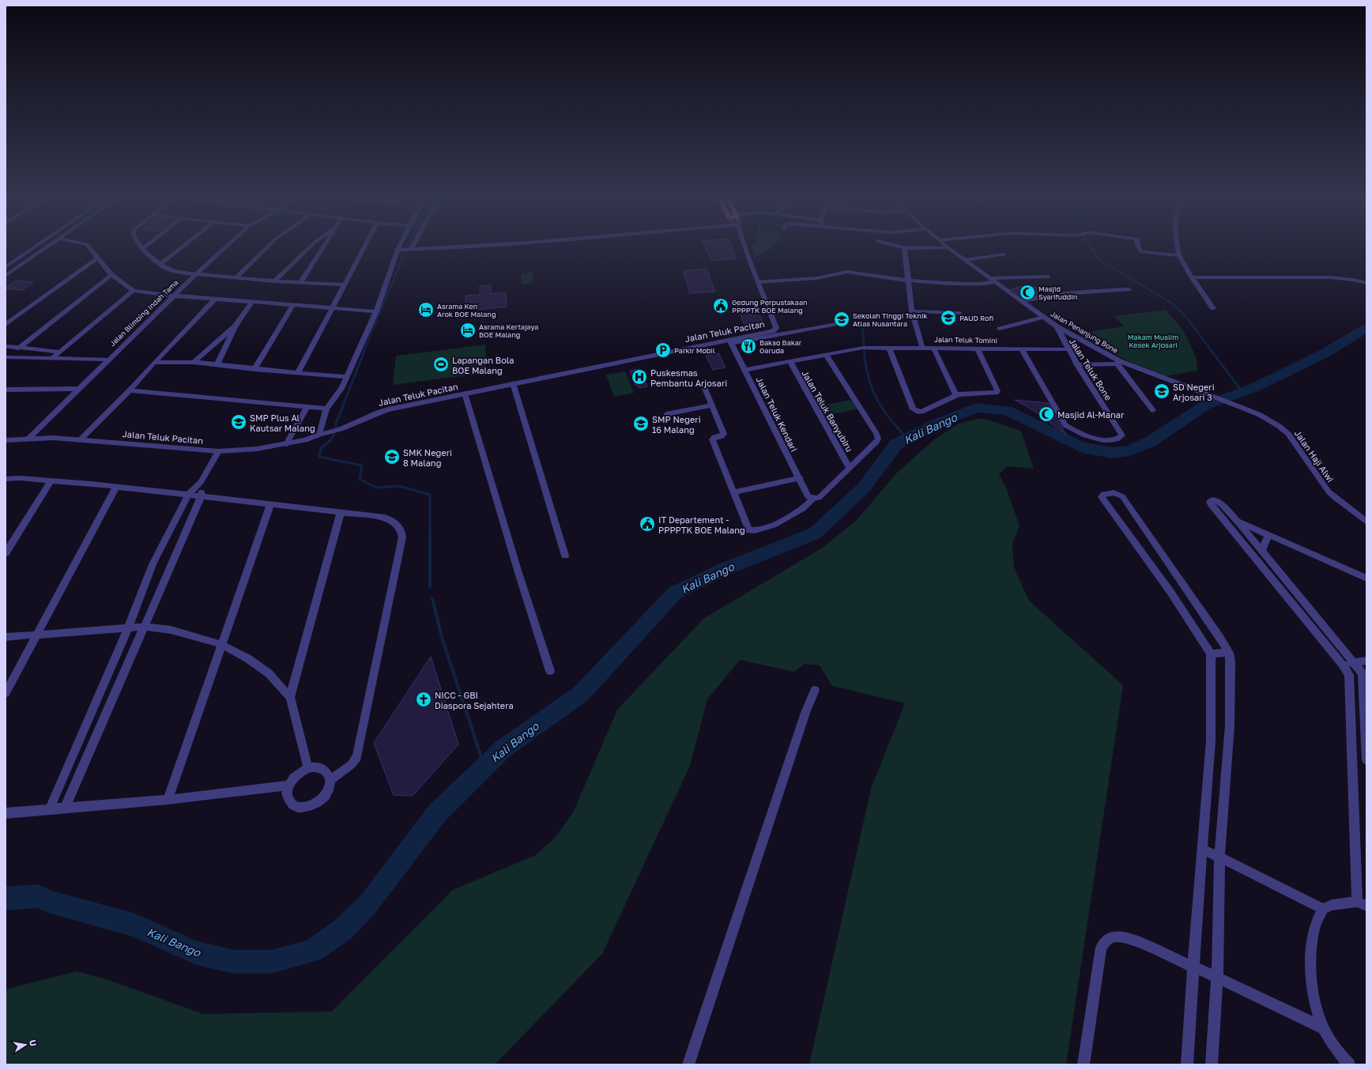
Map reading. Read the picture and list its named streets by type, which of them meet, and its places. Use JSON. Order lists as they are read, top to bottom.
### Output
{
  "streets": {
    "street": [
      "Jalan Blimbing Indah Tama",
      "Jalan Teluk Pacitan",
      "Jalan Penanjung Bone",
      "Jalan Teluk Tomini",
      "Jalan Teluk Bone",
      "Jalan Teluk Banyubiru",
      "Jalan Teluk Kendari",
      "Jalan Haji Alwi"
    ]
  },
  "crossings": [
    ["Jalan Blimbing Indah Tama", "Jalan Teluk Pacitan"],
    ["Jalan Teluk Pacitan", "Jalan Teluk Kendari"],
    ["Jalan Penanjung Bone", "Jalan Teluk Bone"],
    ["Jalan Penanjung Bone", "Jalan Haji Alwi"],
    ["Jalan Teluk Tomini", "Jalan Teluk Bone"],
    ["Jalan Teluk Tomini", "Jalan Teluk Banyubiru"],
    ["Jalan Teluk Tomini", "Jalan Teluk Kendari"]
  ],
  "water": ["Kali Bango"],
  "parks": ["Makam Muslim Kesek Arjosari"],
  "places": {
    "mosque": ["Masjid Syarifuddin", "Masjid Al-Manar"],
    "public building": ["Gedung Perpustakaan PPPPTK BOE Malang", "IT Departement - PPPPTK BOE Malang"],
    "hotel": ["Asrama Ken Arok BOE Malang", "Asrama Kertajaya BOE Malang"],
    "school or university": [
      "PAUD Rofi",
      "Sekolah Tinggi Teknik Atlas Nusantara",
      "SD Negeri Arjosari 3",
      "SMP Plus Al Kautsar Malang",
      "SMP Negeri 16 Malang",
      "SMK Negeri 8 Malang"
    ],
    "restaurant": ["Bakso Bakar Garuda"],
    "parking": ["Parkir Mobil"],
    "sports": ["Lapangan Bola BOE Malang"],
    "hospital": ["Puskesmas Pembantu Arjosari"],
    "church": ["NICC - GBI Diaspora Sejahtera"]
  },
  "north": "right"
}
